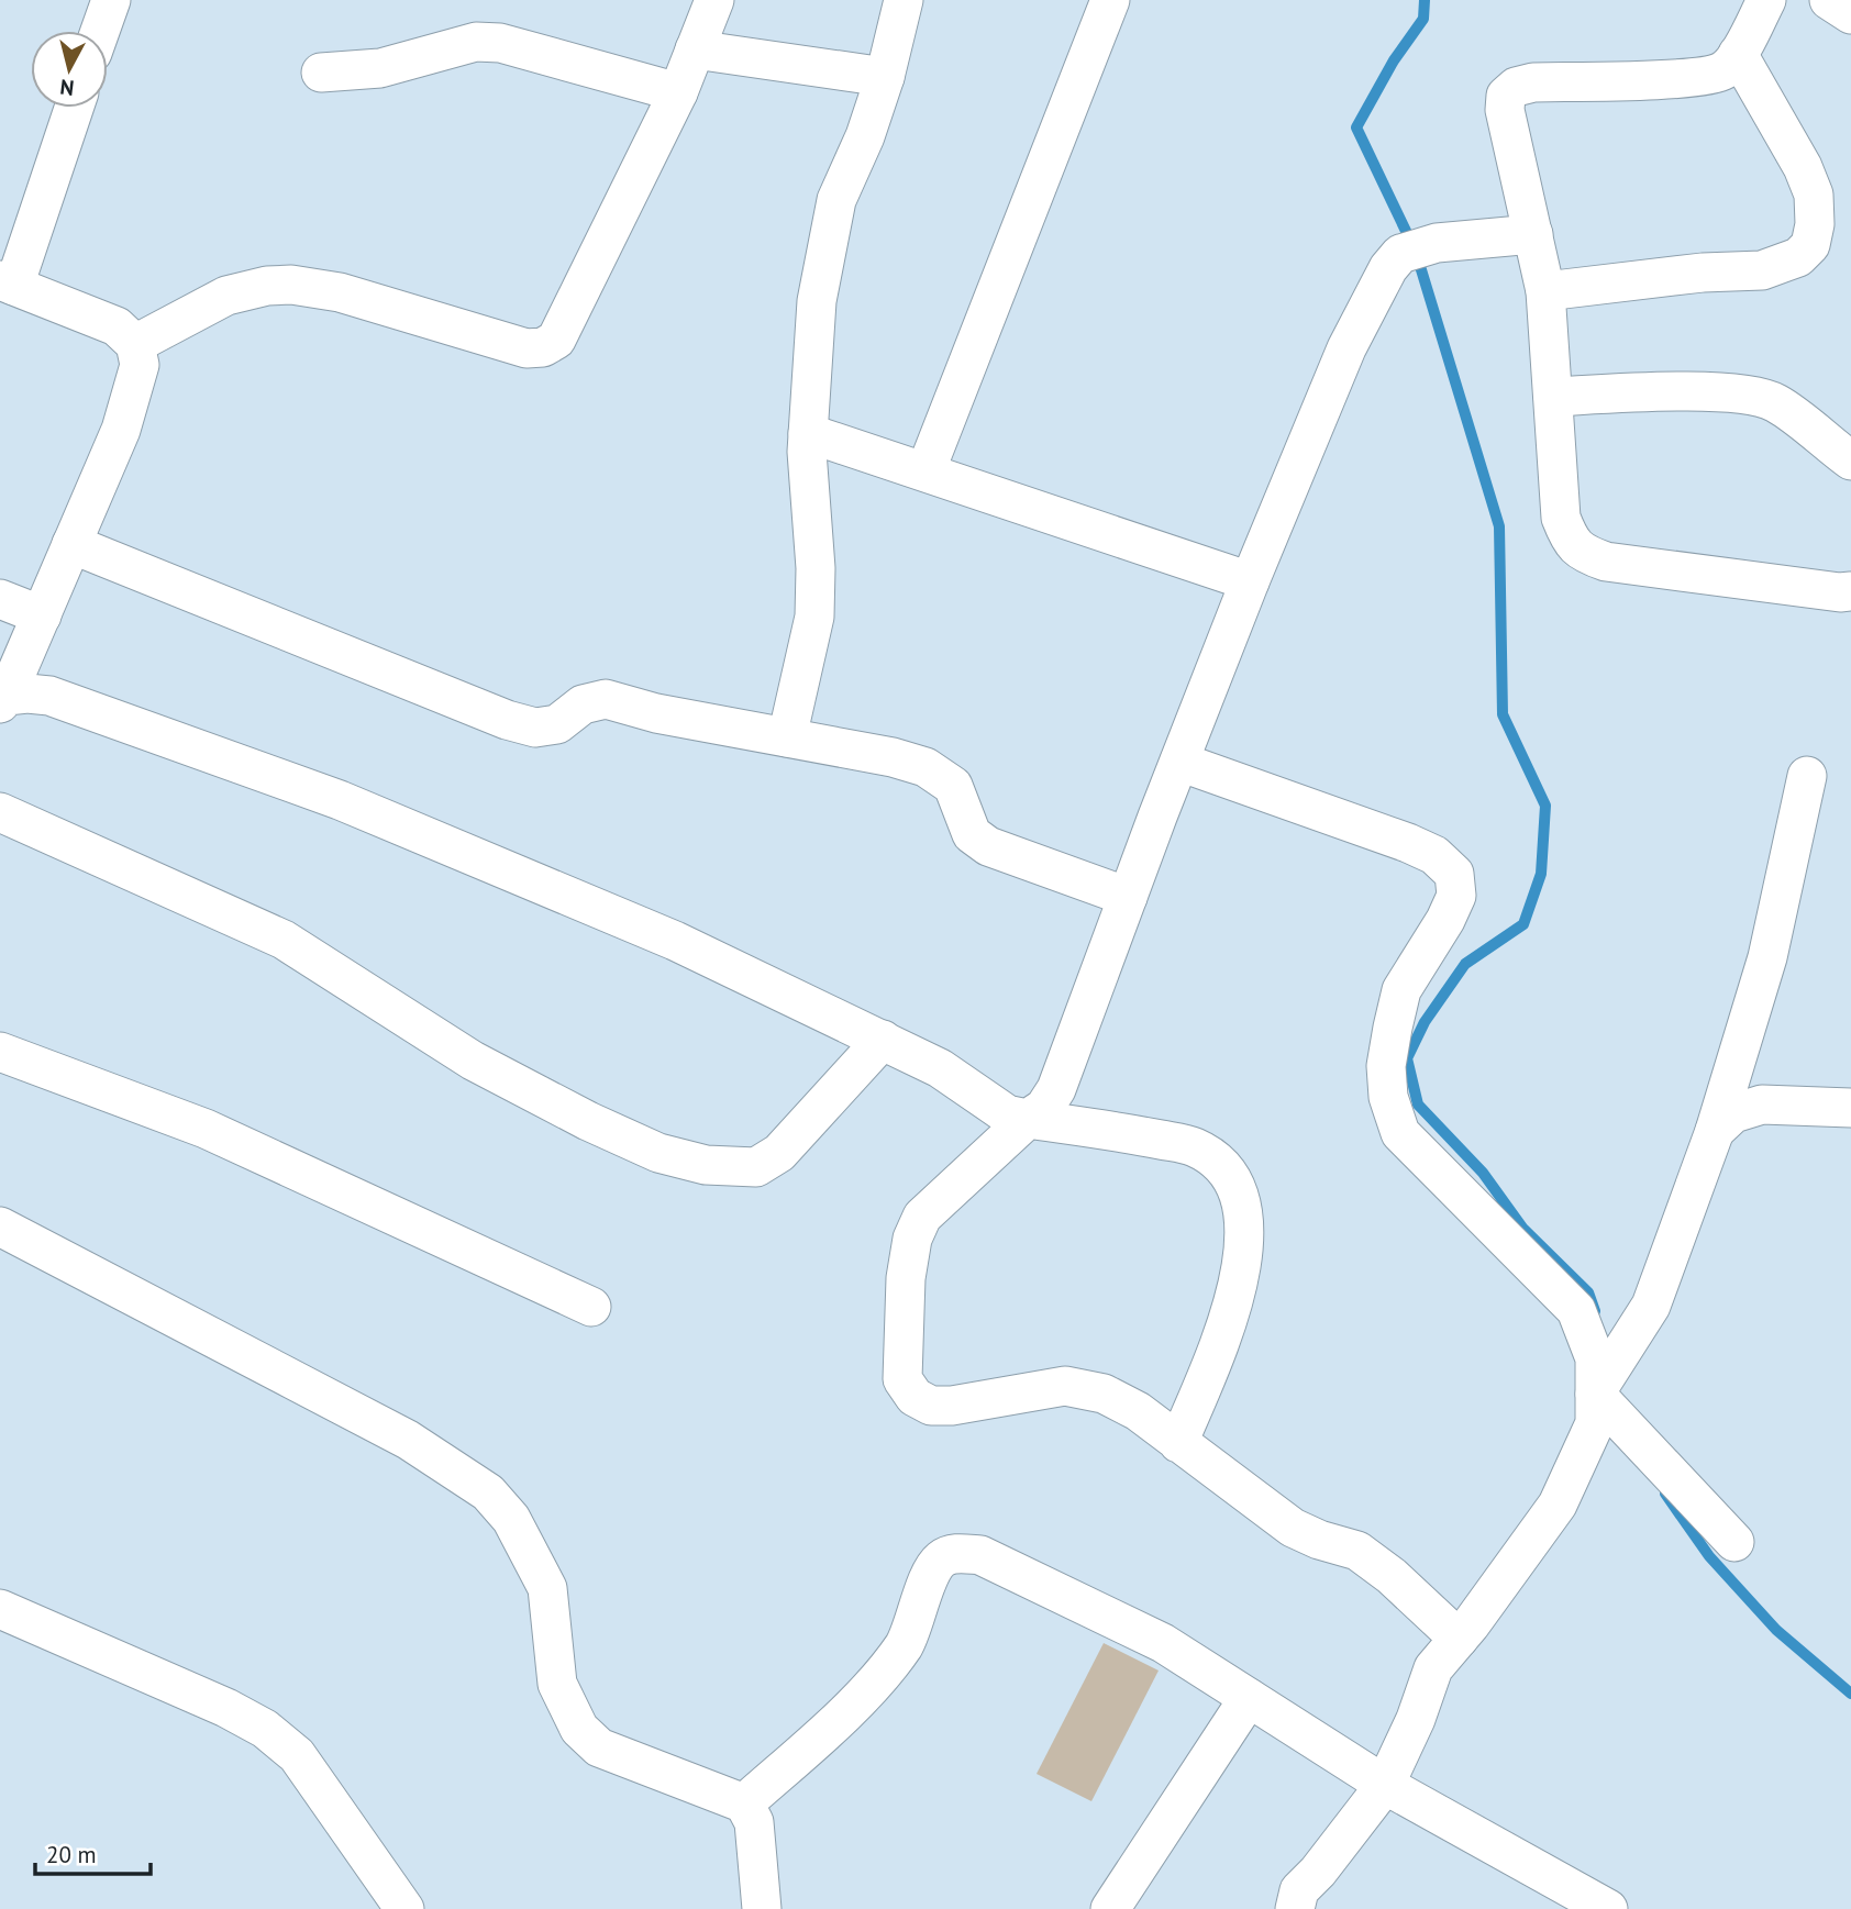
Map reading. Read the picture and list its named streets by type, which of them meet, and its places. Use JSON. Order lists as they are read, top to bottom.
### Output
{
  "scale_bar": "20 m",
  "north": "bottom"
}
